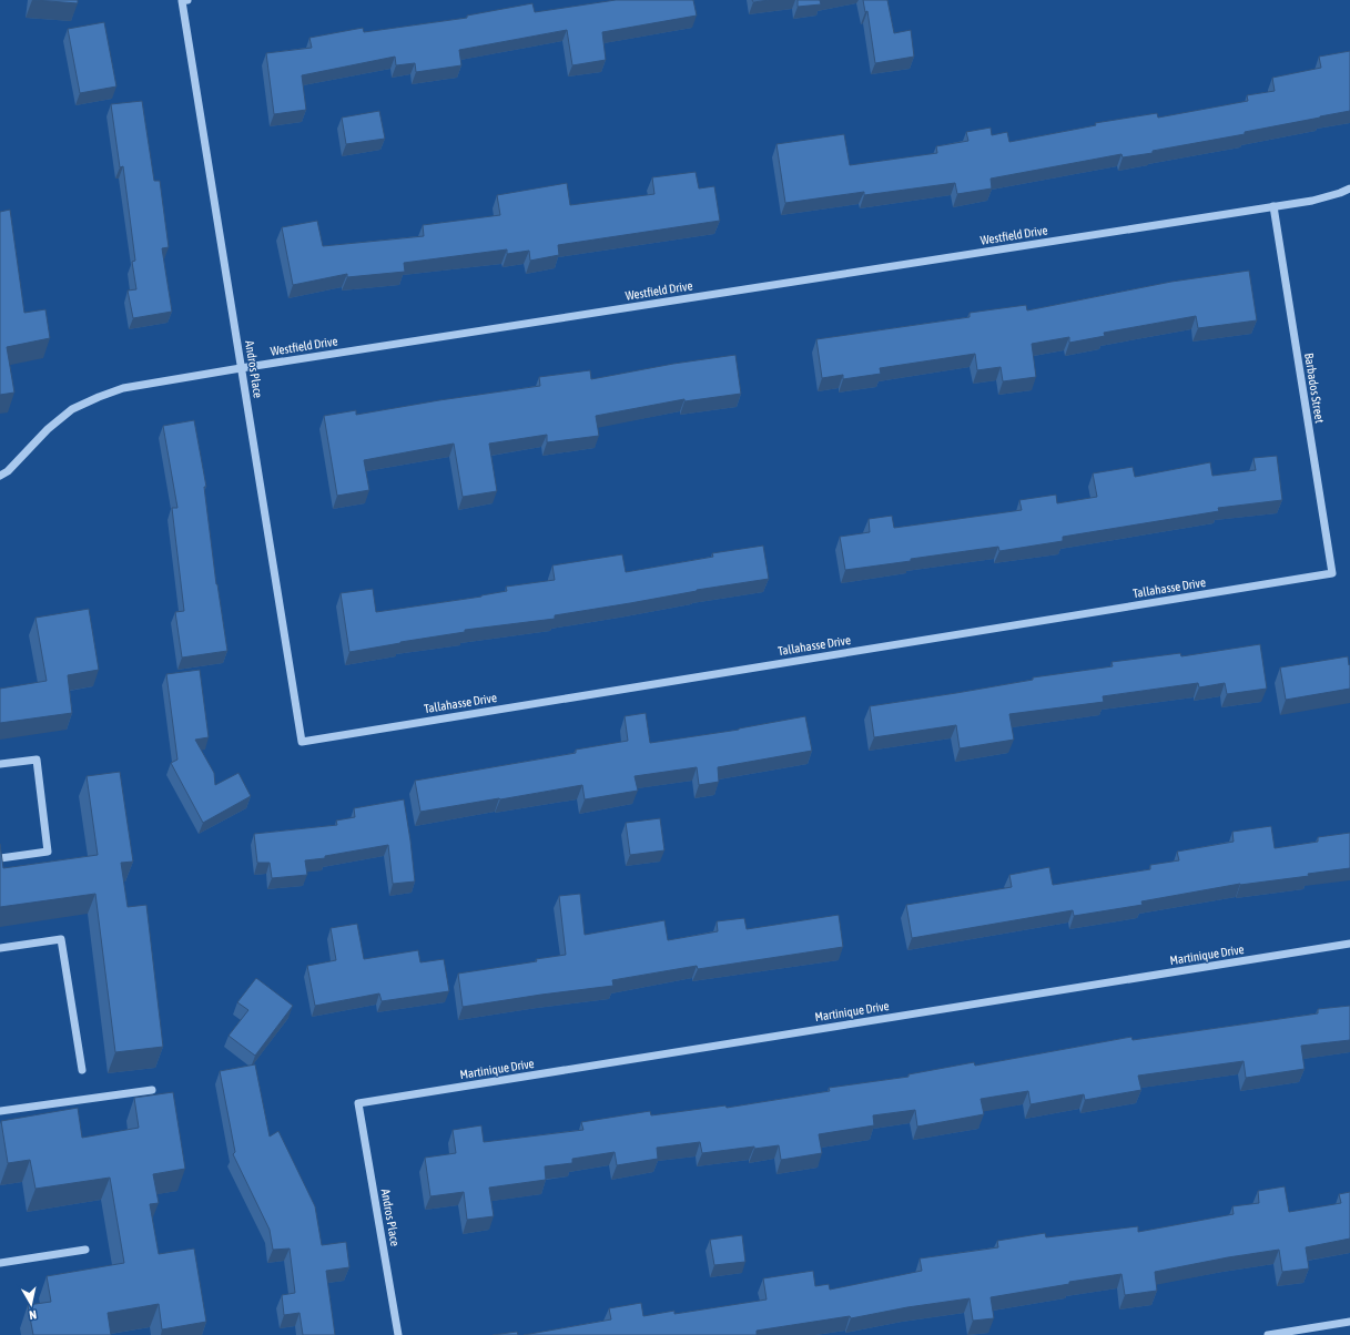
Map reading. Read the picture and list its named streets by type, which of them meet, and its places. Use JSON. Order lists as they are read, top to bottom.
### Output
{
  "streets": {
    "street": [
      "Westfield Drive",
      "Andros Place",
      "Barbados Street",
      "Tallahasse Drive",
      "Martinique Drive"
    ]
  },
  "crossings": [
    ["Westfield Drive", "Andros Place"],
    ["Westfield Drive", "Barbados Street"],
    ["Andros Place", "Tallahasse Drive"],
    ["Andros Place", "Martinique Drive"],
    ["Barbados Street", "Tallahasse Drive"]
  ],
  "north": "bottom"
}
